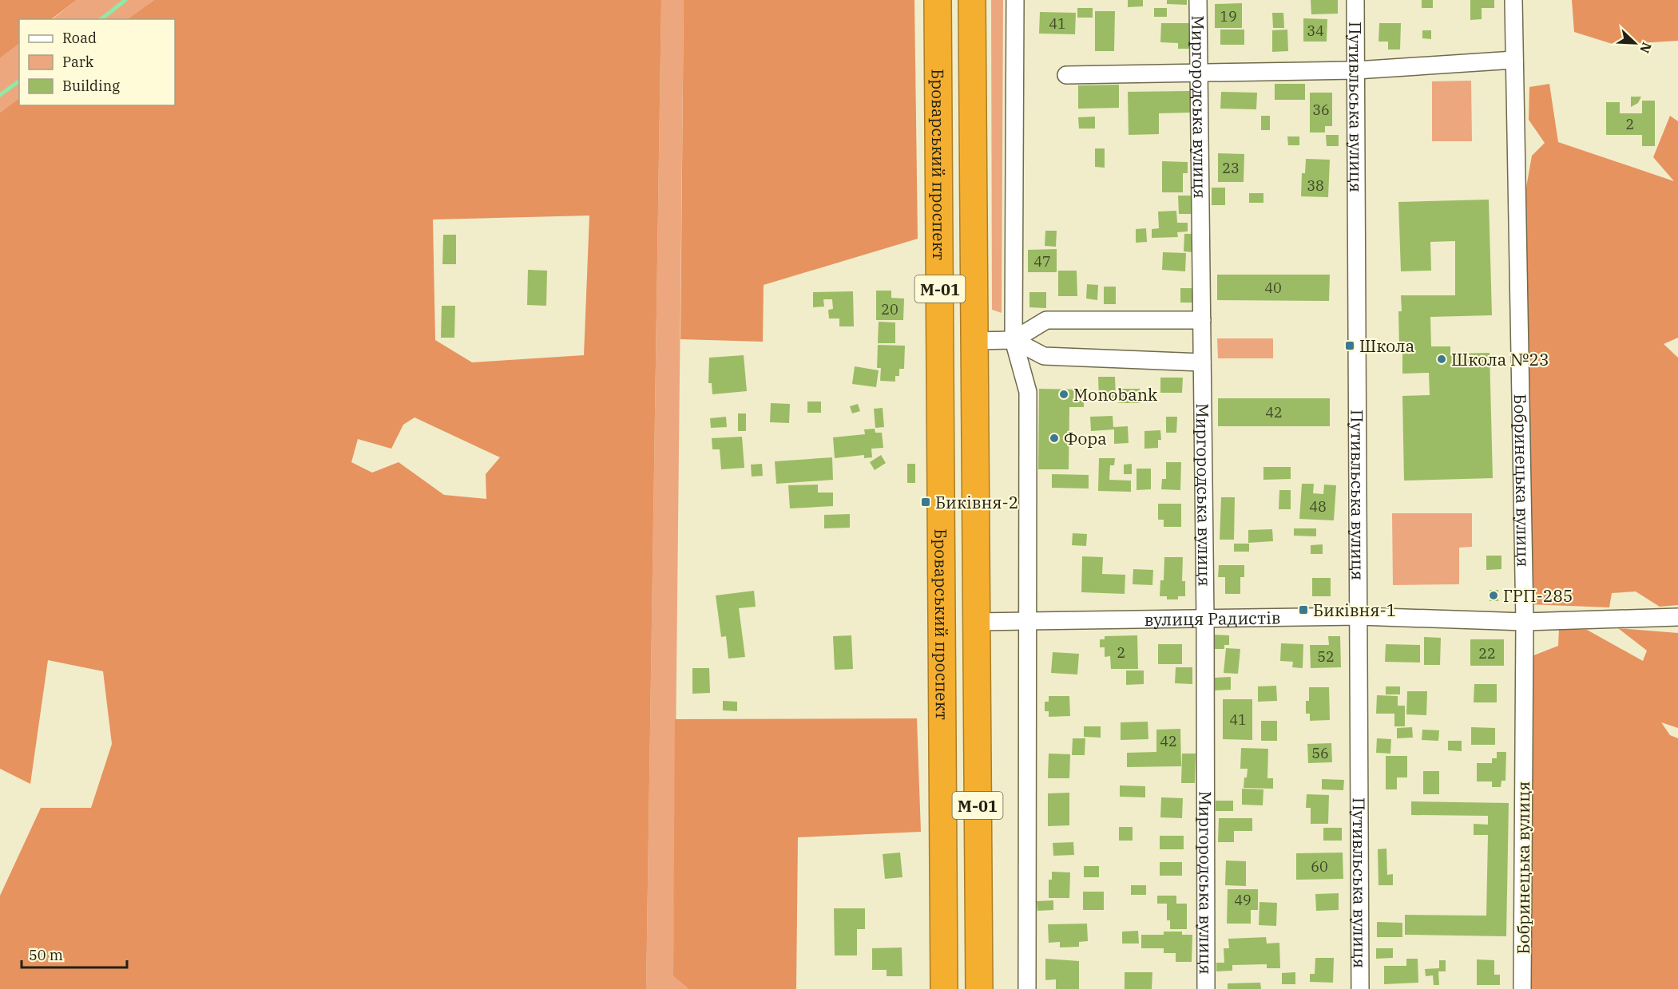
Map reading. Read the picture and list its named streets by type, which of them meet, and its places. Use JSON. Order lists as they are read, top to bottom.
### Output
{
  "streets": {
    "highway": ["Броварський проспект", "М-01"],
    "street": [
      "Миргородська вулиця",
      "Путивльська вулиця",
      "Бобринецька вулиця",
      "вулиця Радистів"
    ]
  },
  "crossings": [
    ["Миргородська вулиця", "вулиця Радистів"],
    ["Путивльська вулиця", "вулиця Радистів"],
    ["Броварський проспект", "вулиця Радистів"],
    ["Бобринецька вулиця", "вулиця Радистів"]
  ],
  "places": {
    "transit": ["Школа", "Бикiвня-2", "Бикiвня-1"],
    "other": [
      "Школа №23",
      "Monobank",
      "Фора",
      "ГРП-285"
    ]
  },
  "house_numbers": [
    "19",
    "41",
    "34",
    "36",
    "2",
    "23",
    "38",
    "47",
    "40",
    "20",
    "42",
    "48",
    "2",
    "22",
    "52",
    "41",
    "42",
    "56",
    "60",
    "49"
  ],
  "legend": ["Road", "Park", "Building"],
  "scale_bar": "50 m",
  "north": "bottom right"
}
